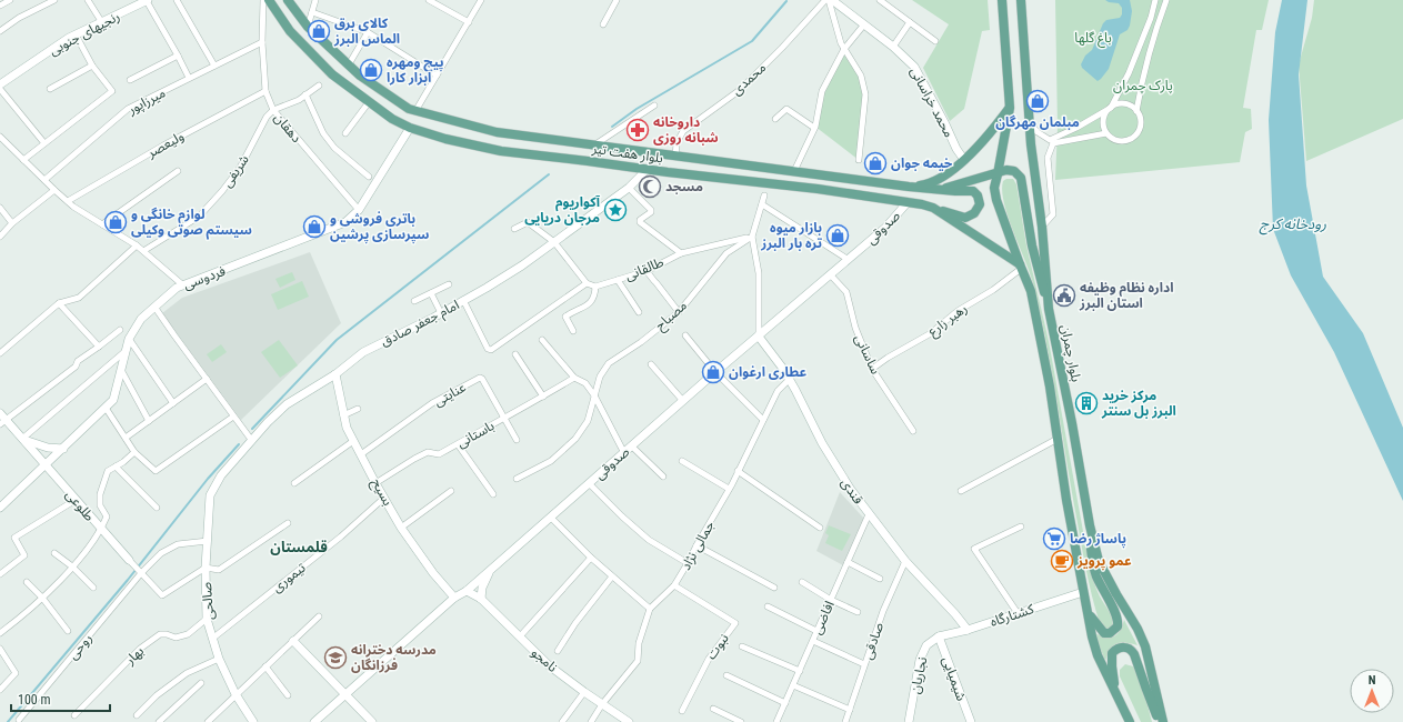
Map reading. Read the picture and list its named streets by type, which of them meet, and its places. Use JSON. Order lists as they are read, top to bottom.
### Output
{
  "streets": {
    "main road": ["بلوار هفت تیر", "بلوار چمران"],
    "street": [
      "رنجیهای جنوبی",
      "محمدی",
      "میرزاپور",
      "محمد خراسانی",
      "دهقان",
      "ولیعصر",
      "شریفی",
      "صدوقی",
      "طالقانی",
      "فردوسی",
      "مصباح",
      "رهبر زارع",
      "امام جعفر صادق",
      "ساسانی",
      "عنایتی",
      "باستانی",
      "قندی",
      "بسیح",
      "طلوعی",
      "جمالی نژاد",
      "تیموری",
      "صالحی",
      "کشتارگاه",
      "افاضی",
      "صادقی",
      "روحی",
      "نبوت",
      "بهار",
      "نامجو",
      "نجاریان",
      "شیمیایی"
    ]
  },
  "crossings": [
    ["محمدی", "محمد خراسانی"],
    ["محمدی", "بلوار هفت تیر"],
    ["میرزاپور", "دهقان"],
    ["محمد خراسانی", "بلوار هفت تیر"],
    ["دهقان", "ولیعصر"],
    ["دهقان", "شریفی"],
    ["دهقان", "فردوسی"],
    ["بلوار هفت تیر", "صدوقی"],
    ["بلوار هفت تیر", "فردوسی"],
    ["بلوار هفت تیر", "رهبر زارع"],
    ["بلوار هفت تیر", "امام جعفر صادق"],
    ["بلوار هفت تیر", "بلوار چمران"],
    ["صدوقی", "ساسانی"],
    ["صدوقی", "قندی"],
    ["صدوقی", "بسیح"],
    ["صدوقی", "نامجو"],
    ["طالقانی", "مصباح"],
    ["فردوسی", "طلوعی"],
    ["رهبر زارع", "بلوار چمران"],
    ["رهبر زارع", "ساسانی"],
    ["امام جعفر صادق", "بسیح"],
    ["امام جعفر صادق", "صالحی"],
    ["بلوار چمران", "کشتارگاه"],
    ["عنایتی", "باستانی"],
    ["عنایتی", "بسیح"],
    ["باستانی", "بسیح"],
    ["قندی", "جمالی نژاد"],
    ["قندی", "کشتارگاه"],
    ["قندی", "افاضی"],
    ["قندی", "صادقی"],
    ["بسیح", "تیموری"],
    ["طلوعی", "صالحی"],
    ["طلوعی", "روحی"],
    ["جمالی نژاد", "نبوت"],
    ["جمالی نژاد", "نامجو"],
    ["تیموری", "صالحی"],
    ["صالحی", "روحی"],
    ["صالحی", "بهار"],
    ["کشتارگاه", "نجاریان"],
    ["کشتارگاه", "شیمیایی"],
    ["نجاریان", "شیمیایی"]
  ],
  "districts": ["قلمستان"],
  "water": ["رودخانه کرج"],
  "parks": ["باغ گلها", "پارک چمران"],
  "places": {
    "shop": [
      "کالای برق الماس البرز",
      "پیچ ومهره ابزار کارا",
      "مبلمان مهرگان",
      "خیمه جوان",
      "لوازم خانگی و سیستم صوتی وکیلی",
      "باتری فروشی و سپرسازی پرشین",
      "بازار میوه تره بار البرز",
      "عطاری ارغوان"
    ],
    "pharmacy": ["داروخانه شبانه روزی"],
    "mosque": ["مسجد"],
    "place": ["آکواریوم مرجان دریایی"],
    "public building": ["اداره نظام وظیفه استان البرز"],
    "building": ["مرکز خرید البرز بل سنتر"],
    "supermarket": ["پاساژ رضا"],
    "cafe": ["عمو پرویز"],
    "school or university": ["مدرسه دخترانه فرزانگان"]
  },
  "scale_bar": "100 m",
  "north": "top"
}
